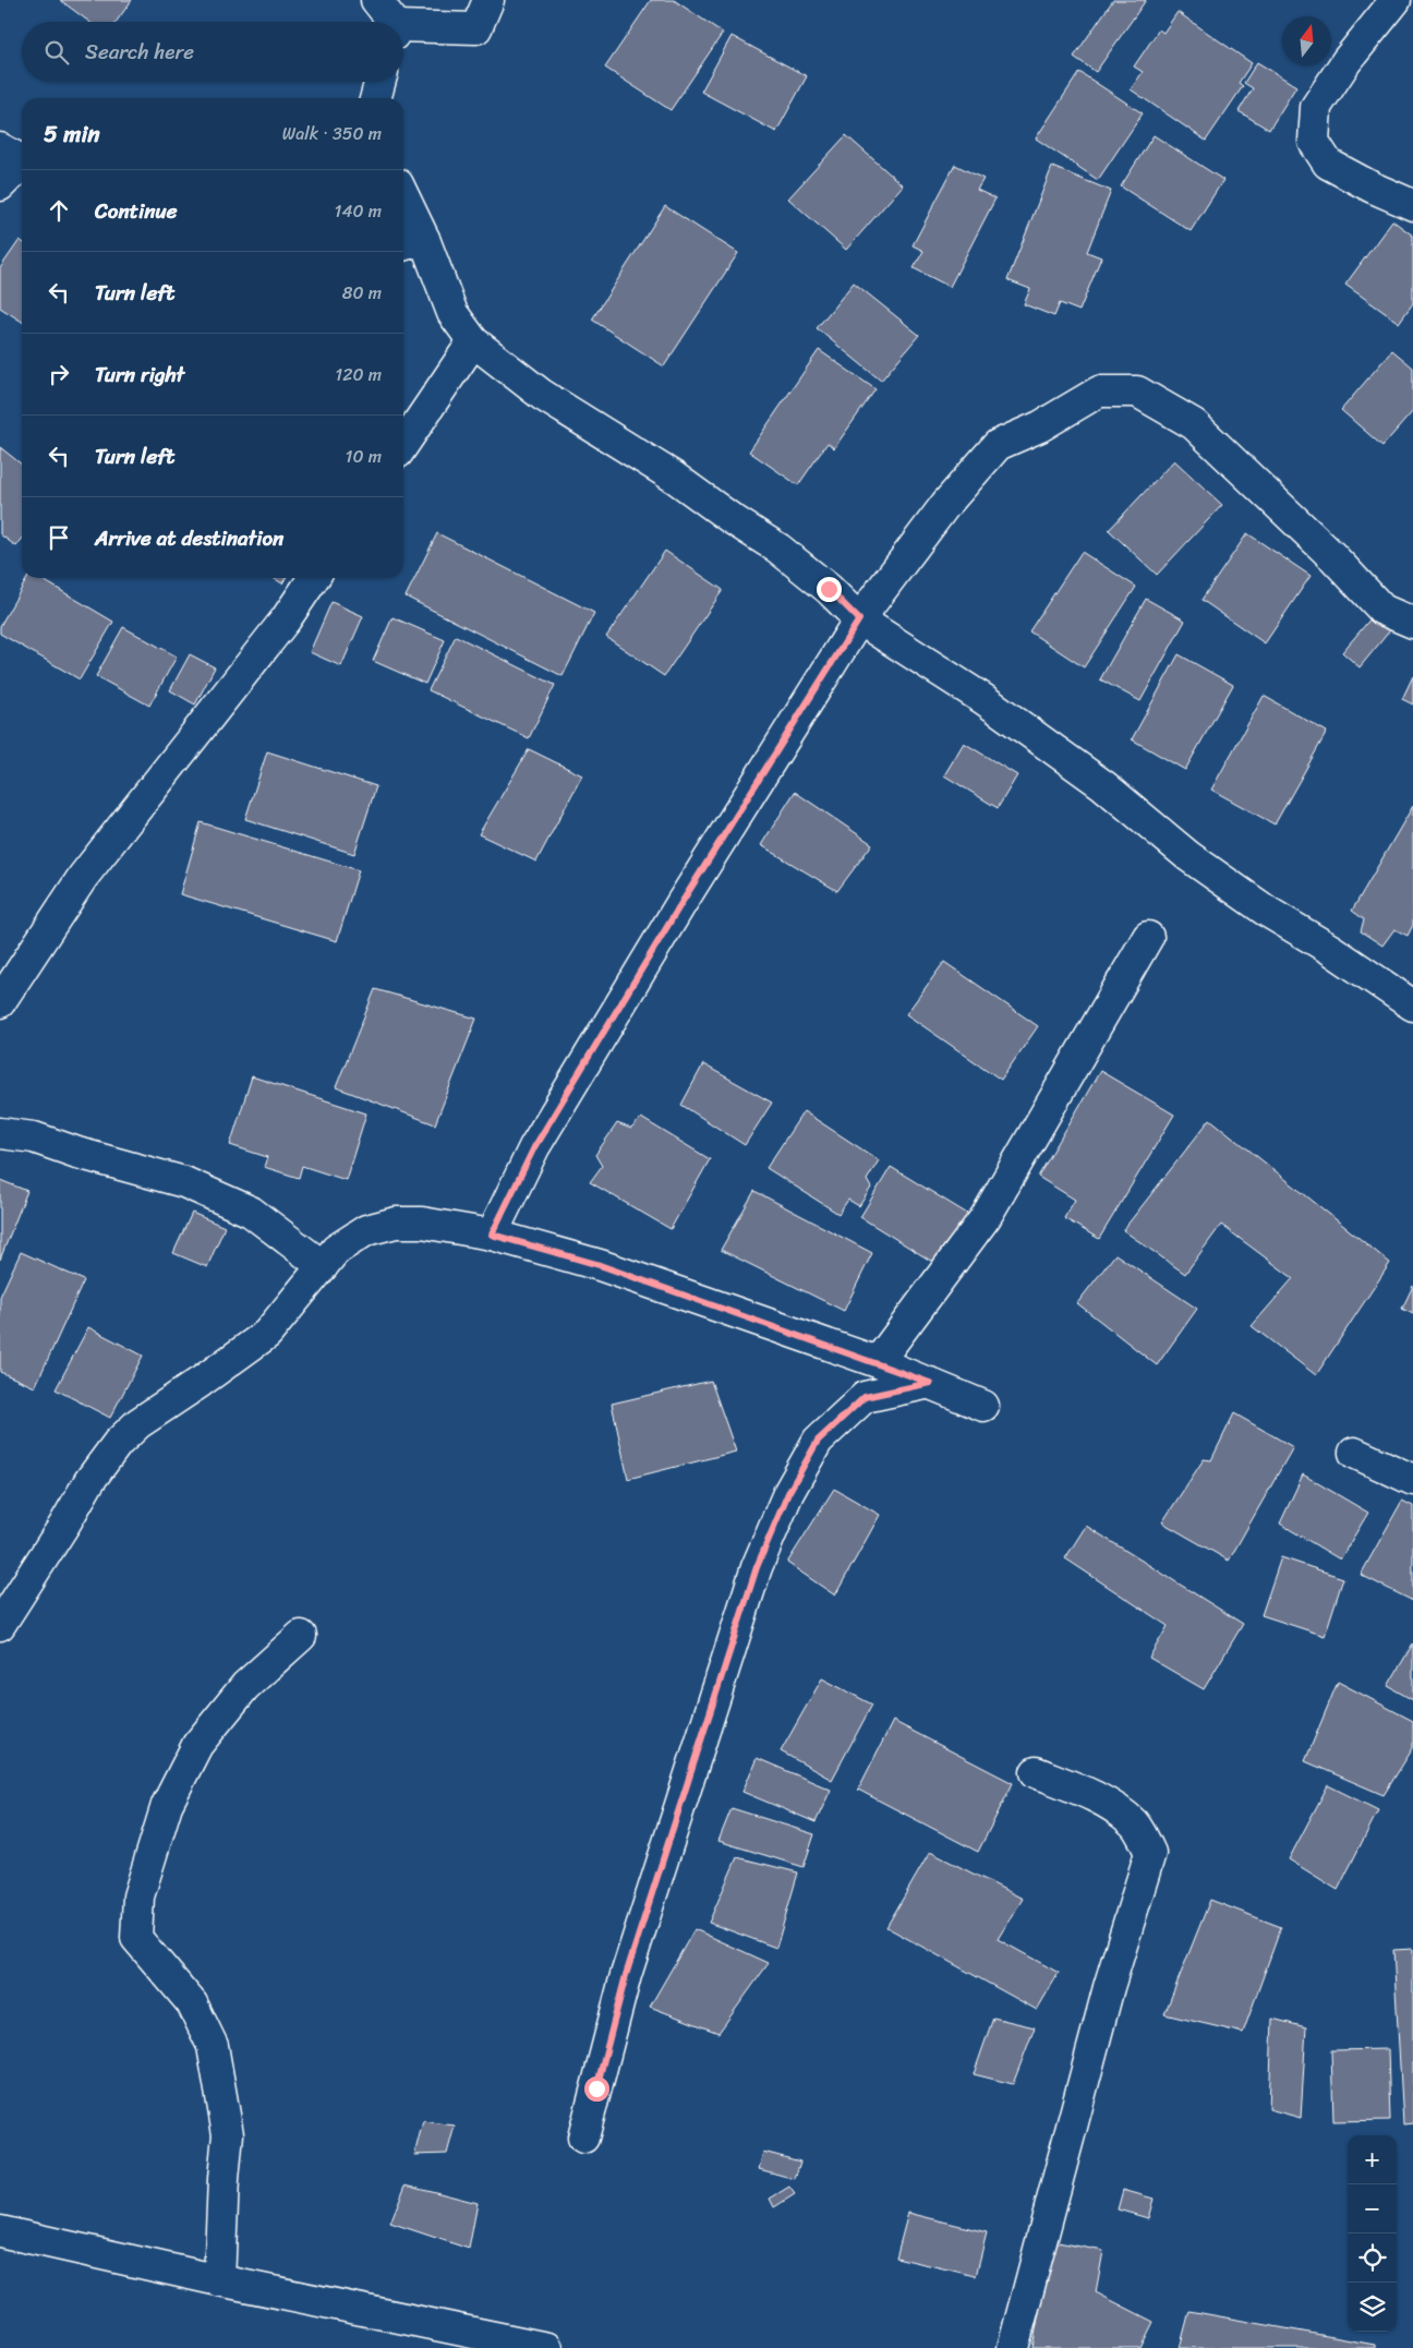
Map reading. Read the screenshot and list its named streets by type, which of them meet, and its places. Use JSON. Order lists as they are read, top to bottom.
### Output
{
  "north": "top",
  "page": {
    "search": "Search here",
    "heading": ["5 min", "Walk · 350 m"],
    "list": [
      ["Continue", "140 m"],
      ["Turn left", "80 m"],
      ["Turn right", "120 m"],
      ["Turn left", "10 m"],
      "Arrive at destination"
    ],
    "map_buttons": ["+", "−"]
  }
}
